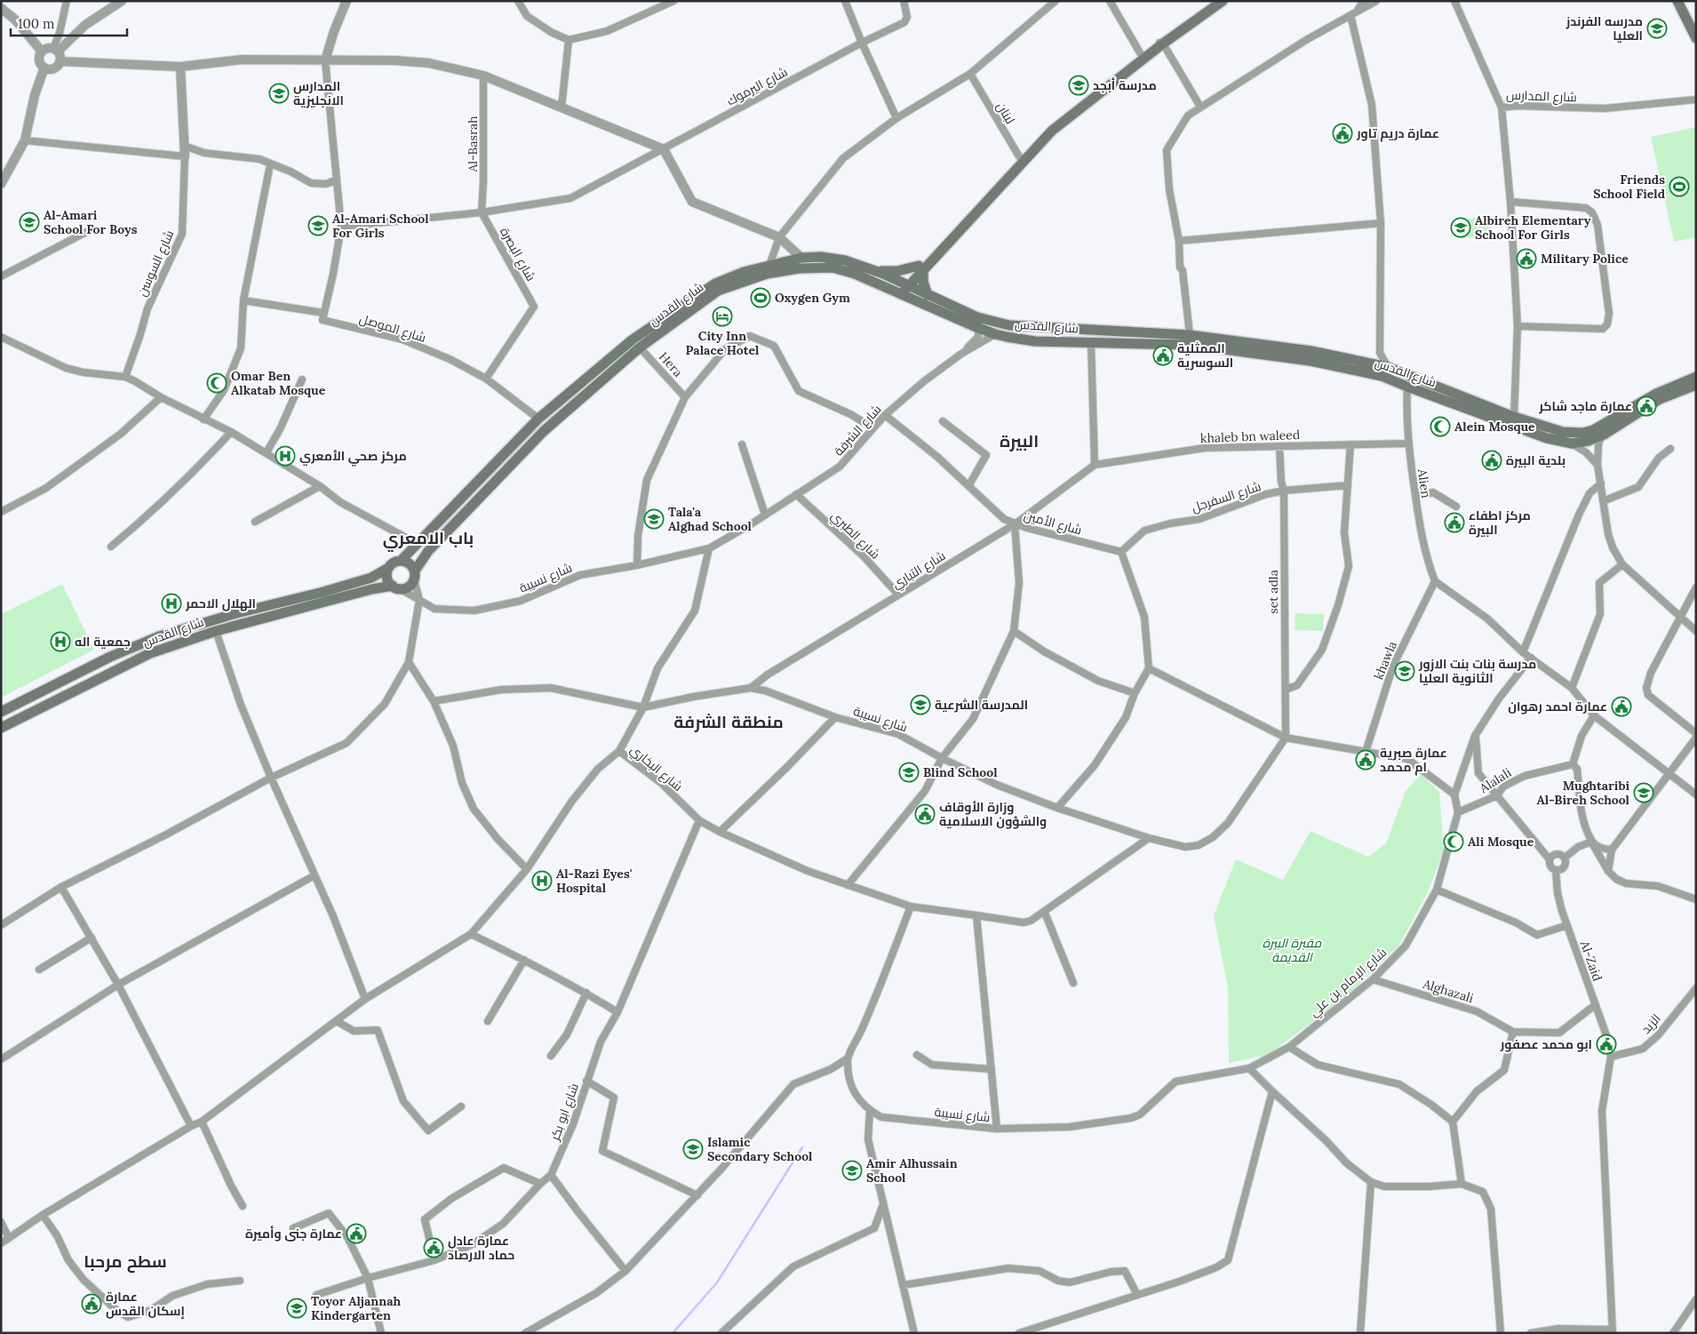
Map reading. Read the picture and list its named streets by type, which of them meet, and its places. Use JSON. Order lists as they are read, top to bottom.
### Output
{
  "streets": {
    "main road": ["شارع القدس"],
    "street": [
      "شارع اليرموك",
      "شارع المدارس",
      "لبنان",
      "Al-Basrah",
      "شارع البصرة",
      "شارع السوسن",
      "شارع الموصل",
      "Hera",
      "شارع الشرفة",
      "khaleb bn waleed",
      "Alien",
      "شارع السفرجل",
      "شارع الأمين",
      "شارع الطبري",
      "شارع التباري",
      "شارع نسيبة",
      "set adla",
      "khawla",
      "شارع البخاري",
      "Alalali",
      "Al-Zaid",
      "شارع الإمام بن علي",
      "Alghazali",
      "الزيد",
      "شارع ابو بكر"
    ]
  },
  "crossings": [
    ["Al-Basrah", "شارع البصرة"],
    ["شارع البصرة", "شارع الموصل"],
    ["شارع القدس", "Hera"],
    ["شارع القدس", "شارع الشرفة"],
    ["شارع القدس", "Alien"],
    ["شارع القدس", "شارع نسيبة"],
    ["شارع الشرفة", "شارع الطبري"],
    ["شارع الشرفة", "شارع نسيبة"],
    ["شارع الشرفة", "شارع البخاري"],
    ["khaleb bn waleed", "Alien"],
    ["khaleb bn waleed", "شارع التباري"],
    ["khaleb bn waleed", "set adla"],
    ["Alien", "khawla"],
    ["شارع السفرجل", "شارع الأمين"],
    ["شارع السفرجل", "set adla"],
    ["شارع الأمين", "شارع التباري"],
    ["شارع الأمين", "شارع نسيبة"],
    ["شارع الطبري", "شارع التباري"],
    ["شارع التباري", "شارع نسيبة"],
    ["شارع نسيبة", "شارع البخاري"],
    ["شارع نسيبة", "شارع الإمام بن علي"],
    ["Alalali", "شارع الإمام بن علي"],
    ["Al-Zaid", "الزيد"],
    ["شارع الإمام بن علي", "Alghazali"]
  ],
  "districts": [
    "البيرة",
    "باب الامعري",
    "منطقة الشرفة",
    "سطح مرحبا"
  ],
  "parks": ["مقبرة البيرة القديمة"],
  "places": {
    "school or university": [
      "مدرسه الفرندز العليا",
      "مدرسة أبجد",
      "المدارس الانجليزية",
      "Al-Amari School For Boys",
      "Al-Amari School For Girls",
      "Albireh Elementary School For Girls",
      "Tala'a Alghad School",
      "مدرسة بنات بنت الازور الثانوية العليا",
      "المدرسة الشرعية",
      "Blind School",
      "Mughtaribi Al-Bireh School",
      "Islamic Secondary School",
      "Amir Alhussain School",
      "Toyor Aljannah Kindergarten"
    ],
    "public building": [
      "عمارة دريم تاور",
      "Military Police",
      "الممثلية السوسرية",
      "عمارة ماجد شاكر",
      "بلدية البيرة",
      "مركز اطفاء البيرة",
      "عمارة احمد رهوان",
      "عمارة صبرية ام محمد",
      "وزارة الأوقاف والشؤون الاسلامية",
      "ابو محمد عصفور",
      "عمارة جنى وأميرة",
      "عمارة عادل حماد الارصاد",
      "عمارة إسكان القدس"
    ],
    "sports": ["Friends School Field", "Oxygen Gym"],
    "hotel": ["City Inn Palace Hotel"],
    "mosque": ["Omar Ben Alkatab Mosque", "Alein Mosque", "Ali Mosque"],
    "hospital": [
      "مركز صحي الأمعري",
      "الهلال الاحمر",
      "جمعية اله",
      "Al-Razi Eyes' Hospital"
    ]
  },
  "scale_bar": "100 m"
}
